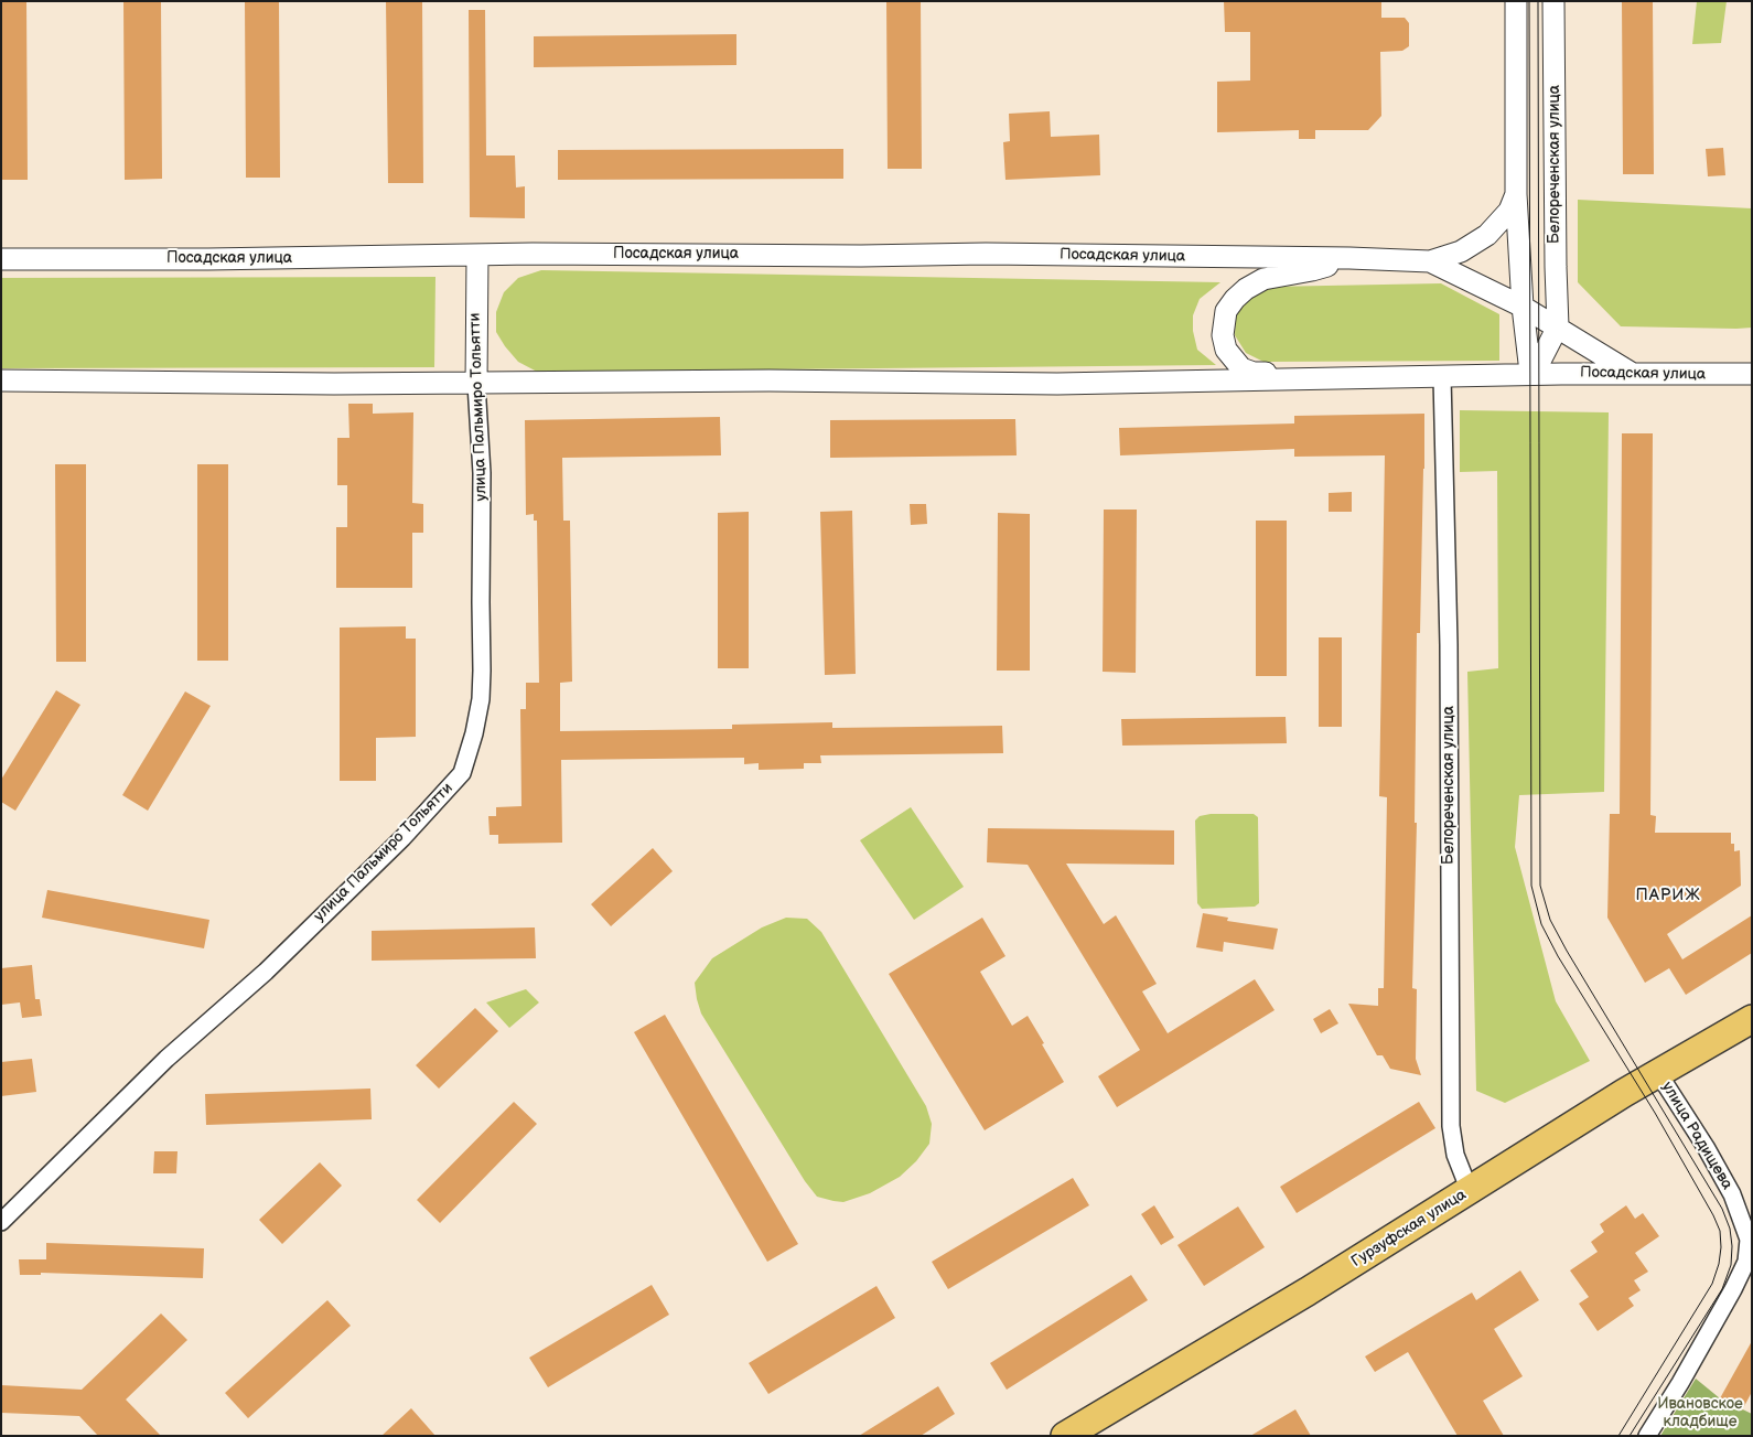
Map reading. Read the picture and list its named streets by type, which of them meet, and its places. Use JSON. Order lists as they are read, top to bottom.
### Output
{
  "streets": {
    "main road": ["Гурзуфская улица"],
    "street": [
      "Белореченская улица",
      "Посадская улица",
      "улица Пальмиро Тольятти",
      "улица Радищева"
    ]
  },
  "crossings": [
    ["Белореченская улица", "Посадская улица"],
    ["Белореченская улица", "Гурзуфская улица"],
    ["Посадская улица", "улица Пальмиро Тольятти"],
    ["улица Радищева", "Гурзуфская улица"]
  ],
  "districts": ["ПАРИЖ"],
  "parks": ["Ивановское кладбище"]
}
